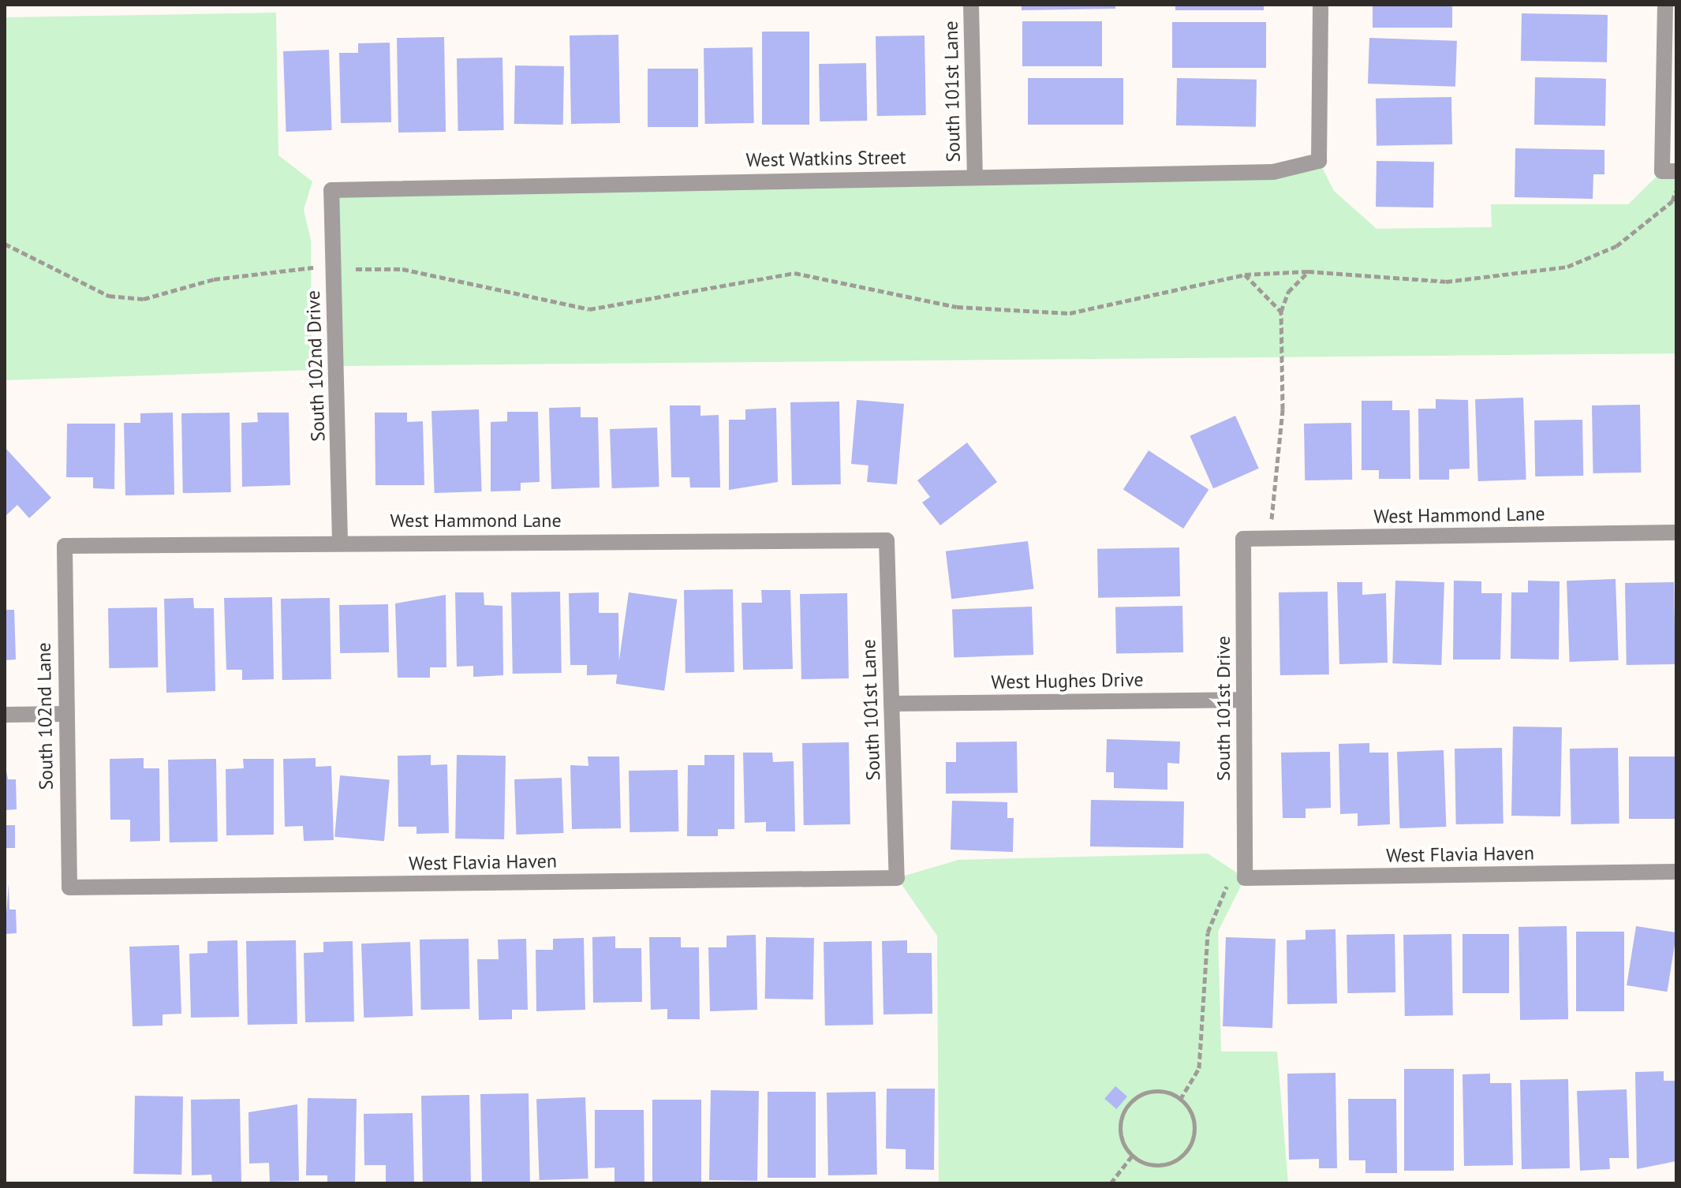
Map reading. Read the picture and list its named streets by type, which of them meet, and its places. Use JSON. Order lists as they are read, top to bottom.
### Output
{
  "streets": {
    "street": [
      "South 101st Lane",
      "West Watkins Street",
      "South 102nd Drive",
      "West Hammond Lane",
      "West Hughes Drive",
      "South 101st Drive",
      "South 102nd Lane",
      "West Flavia Haven"
    ]
  },
  "crossings": [
    ["South 101st Lane", "West Watkins Street"],
    ["South 101st Lane", "West Hammond Lane"],
    ["South 101st Lane", "West Hughes Drive"],
    ["South 101st Lane", "West Flavia Haven"],
    ["West Watkins Street", "South 102nd Drive"],
    ["South 102nd Drive", "West Hammond Lane"],
    ["West Hammond Lane", "South 101st Drive"],
    ["West Hammond Lane", "South 102nd Lane"],
    ["West Hughes Drive", "South 101st Drive"],
    ["South 101st Drive", "West Flavia Haven"],
    ["South 102nd Lane", "West Flavia Haven"]
  ]
}
